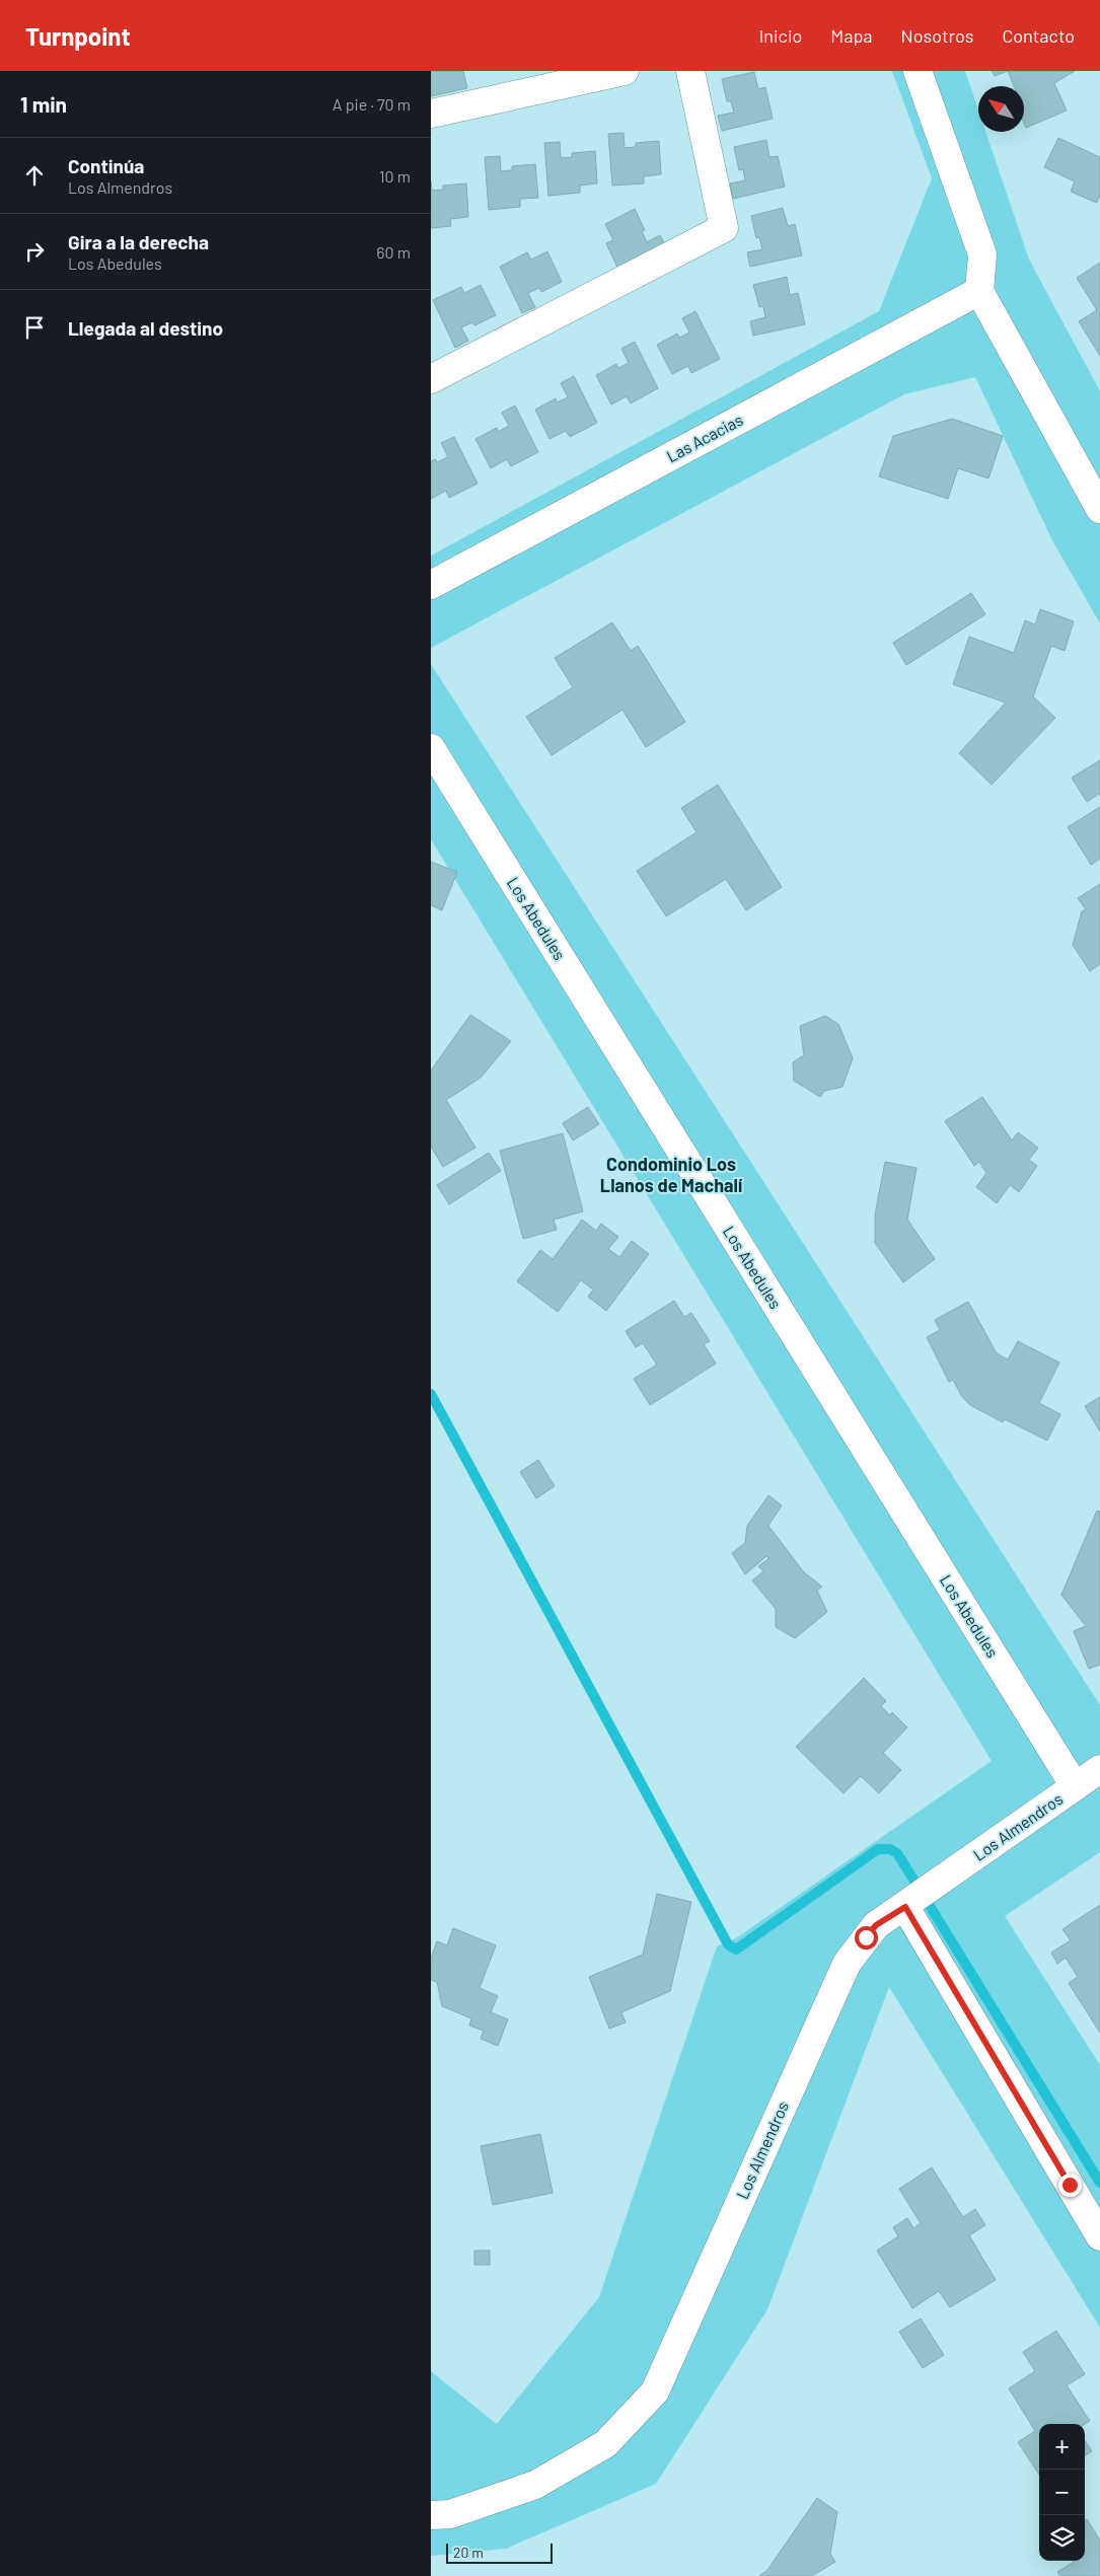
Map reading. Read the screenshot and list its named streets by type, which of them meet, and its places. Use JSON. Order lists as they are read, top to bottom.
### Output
{
  "streets": {
    "street": ["Las Acacias", "Los Abedules", "Los Almendros"]
  },
  "crossings": [
    ["Los Abedules", "Los Almendros"]
  ],
  "districts": ["Condominio Los Llanos de Machalí"],
  "scale_bar": "20 m",
  "north": "top left",
  "page": {
    "header": "Turnpoint",
    "nav": [
      "Inicio",
      "Mapa",
      "Nosotros",
      "Contacto"
    ],
    "heading": ["1 min", "A pie · 70 m"],
    "list": [
      ["Continúa", "Los Almendros", "10 m"],
      ["Gira a la derecha", "Los Abedules", "60 m"],
      "Llegada al destino"
    ],
    "map_buttons": ["+", "−"],
    "scale": "20 m"
  }
}
